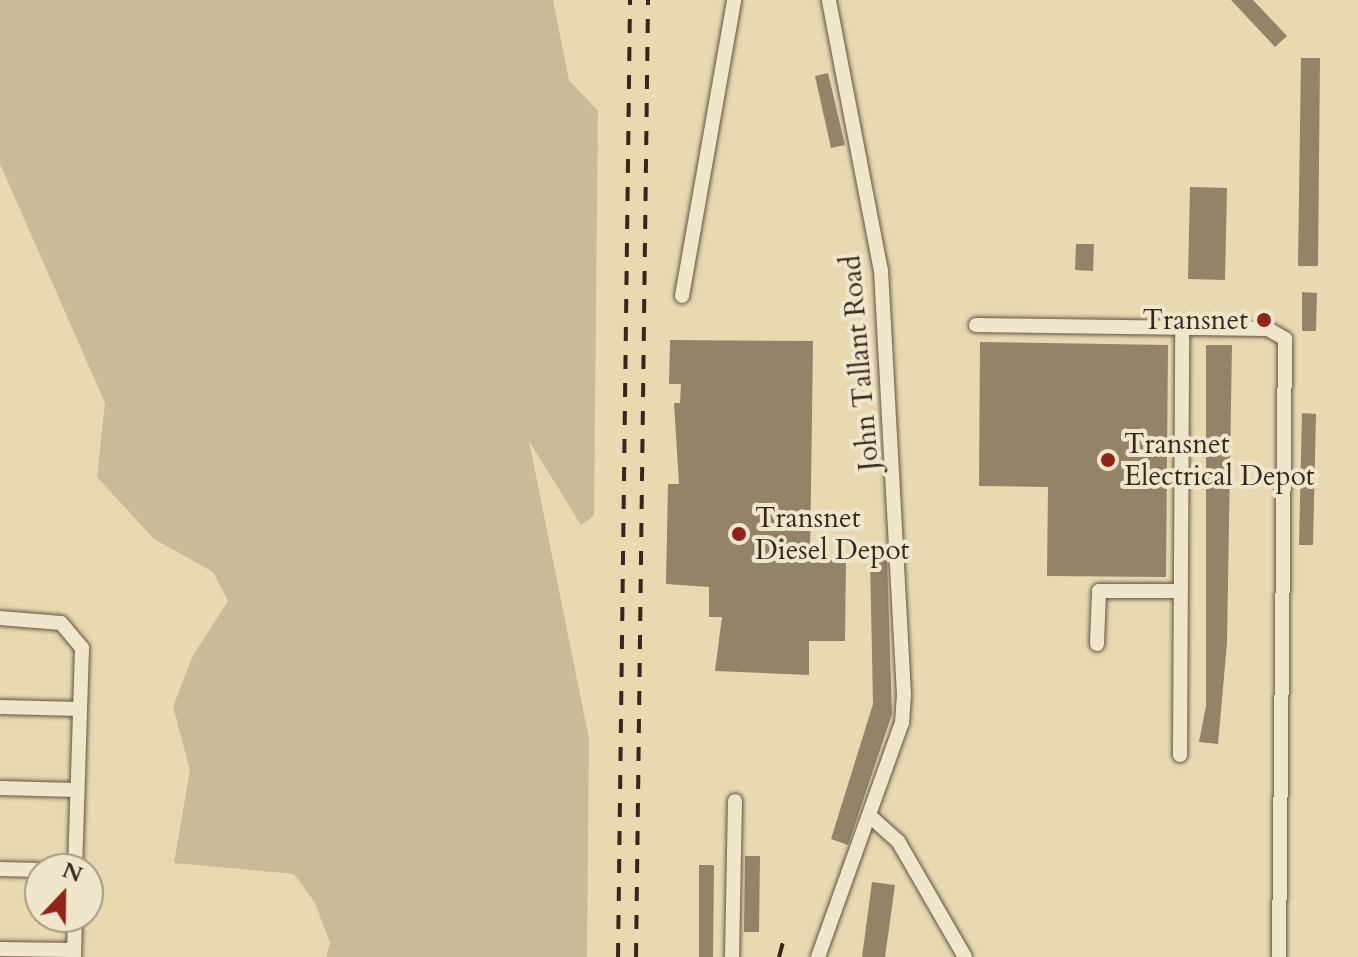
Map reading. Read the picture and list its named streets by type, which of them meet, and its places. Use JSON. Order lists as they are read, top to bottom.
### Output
{
  "streets": {
    "street": ["John Tallant Road"]
  },
  "places": ["Transnet", "Transnet Electrical Depot", "Transnet Diesel Depot"],
  "north": "top"
}
